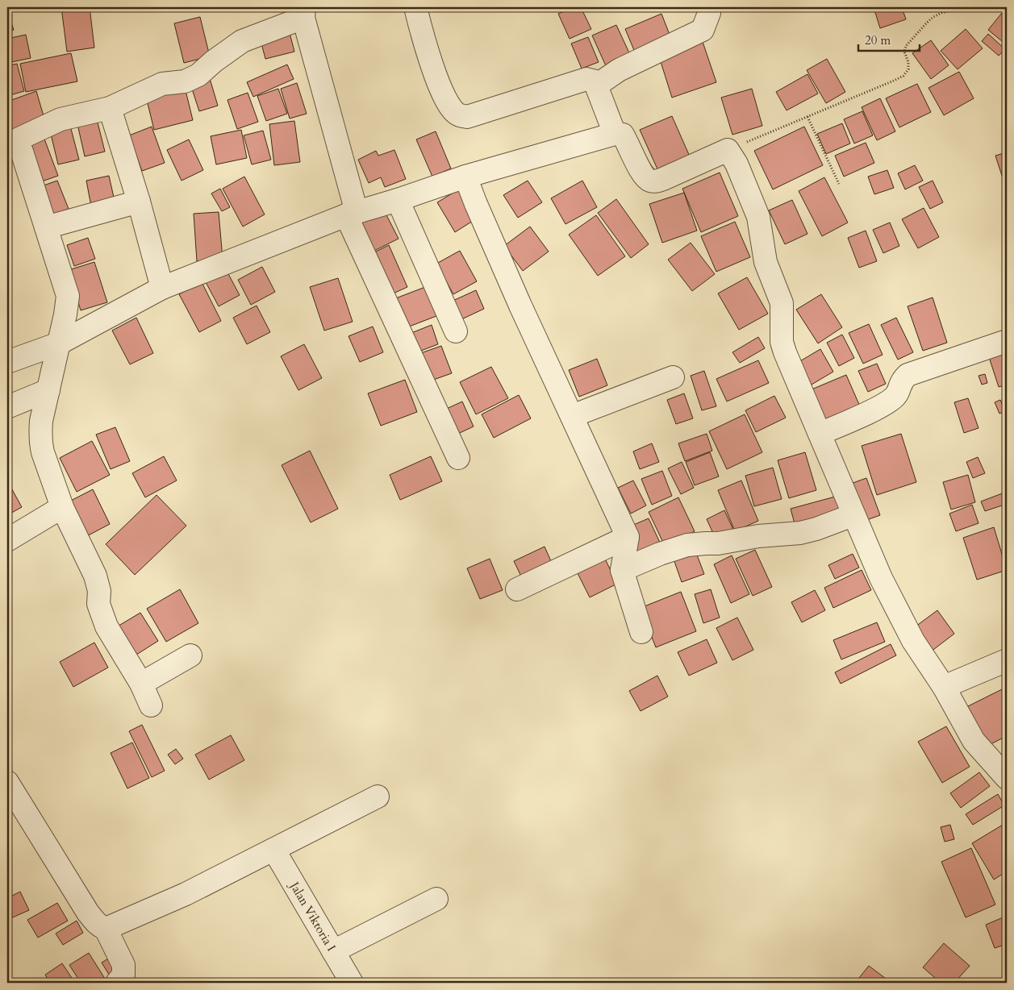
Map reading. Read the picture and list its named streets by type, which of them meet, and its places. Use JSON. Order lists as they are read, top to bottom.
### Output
{
  "streets": {
    "street": ["Jalan Viktoria I"]
  },
  "scale_bar": "20 m"
}
